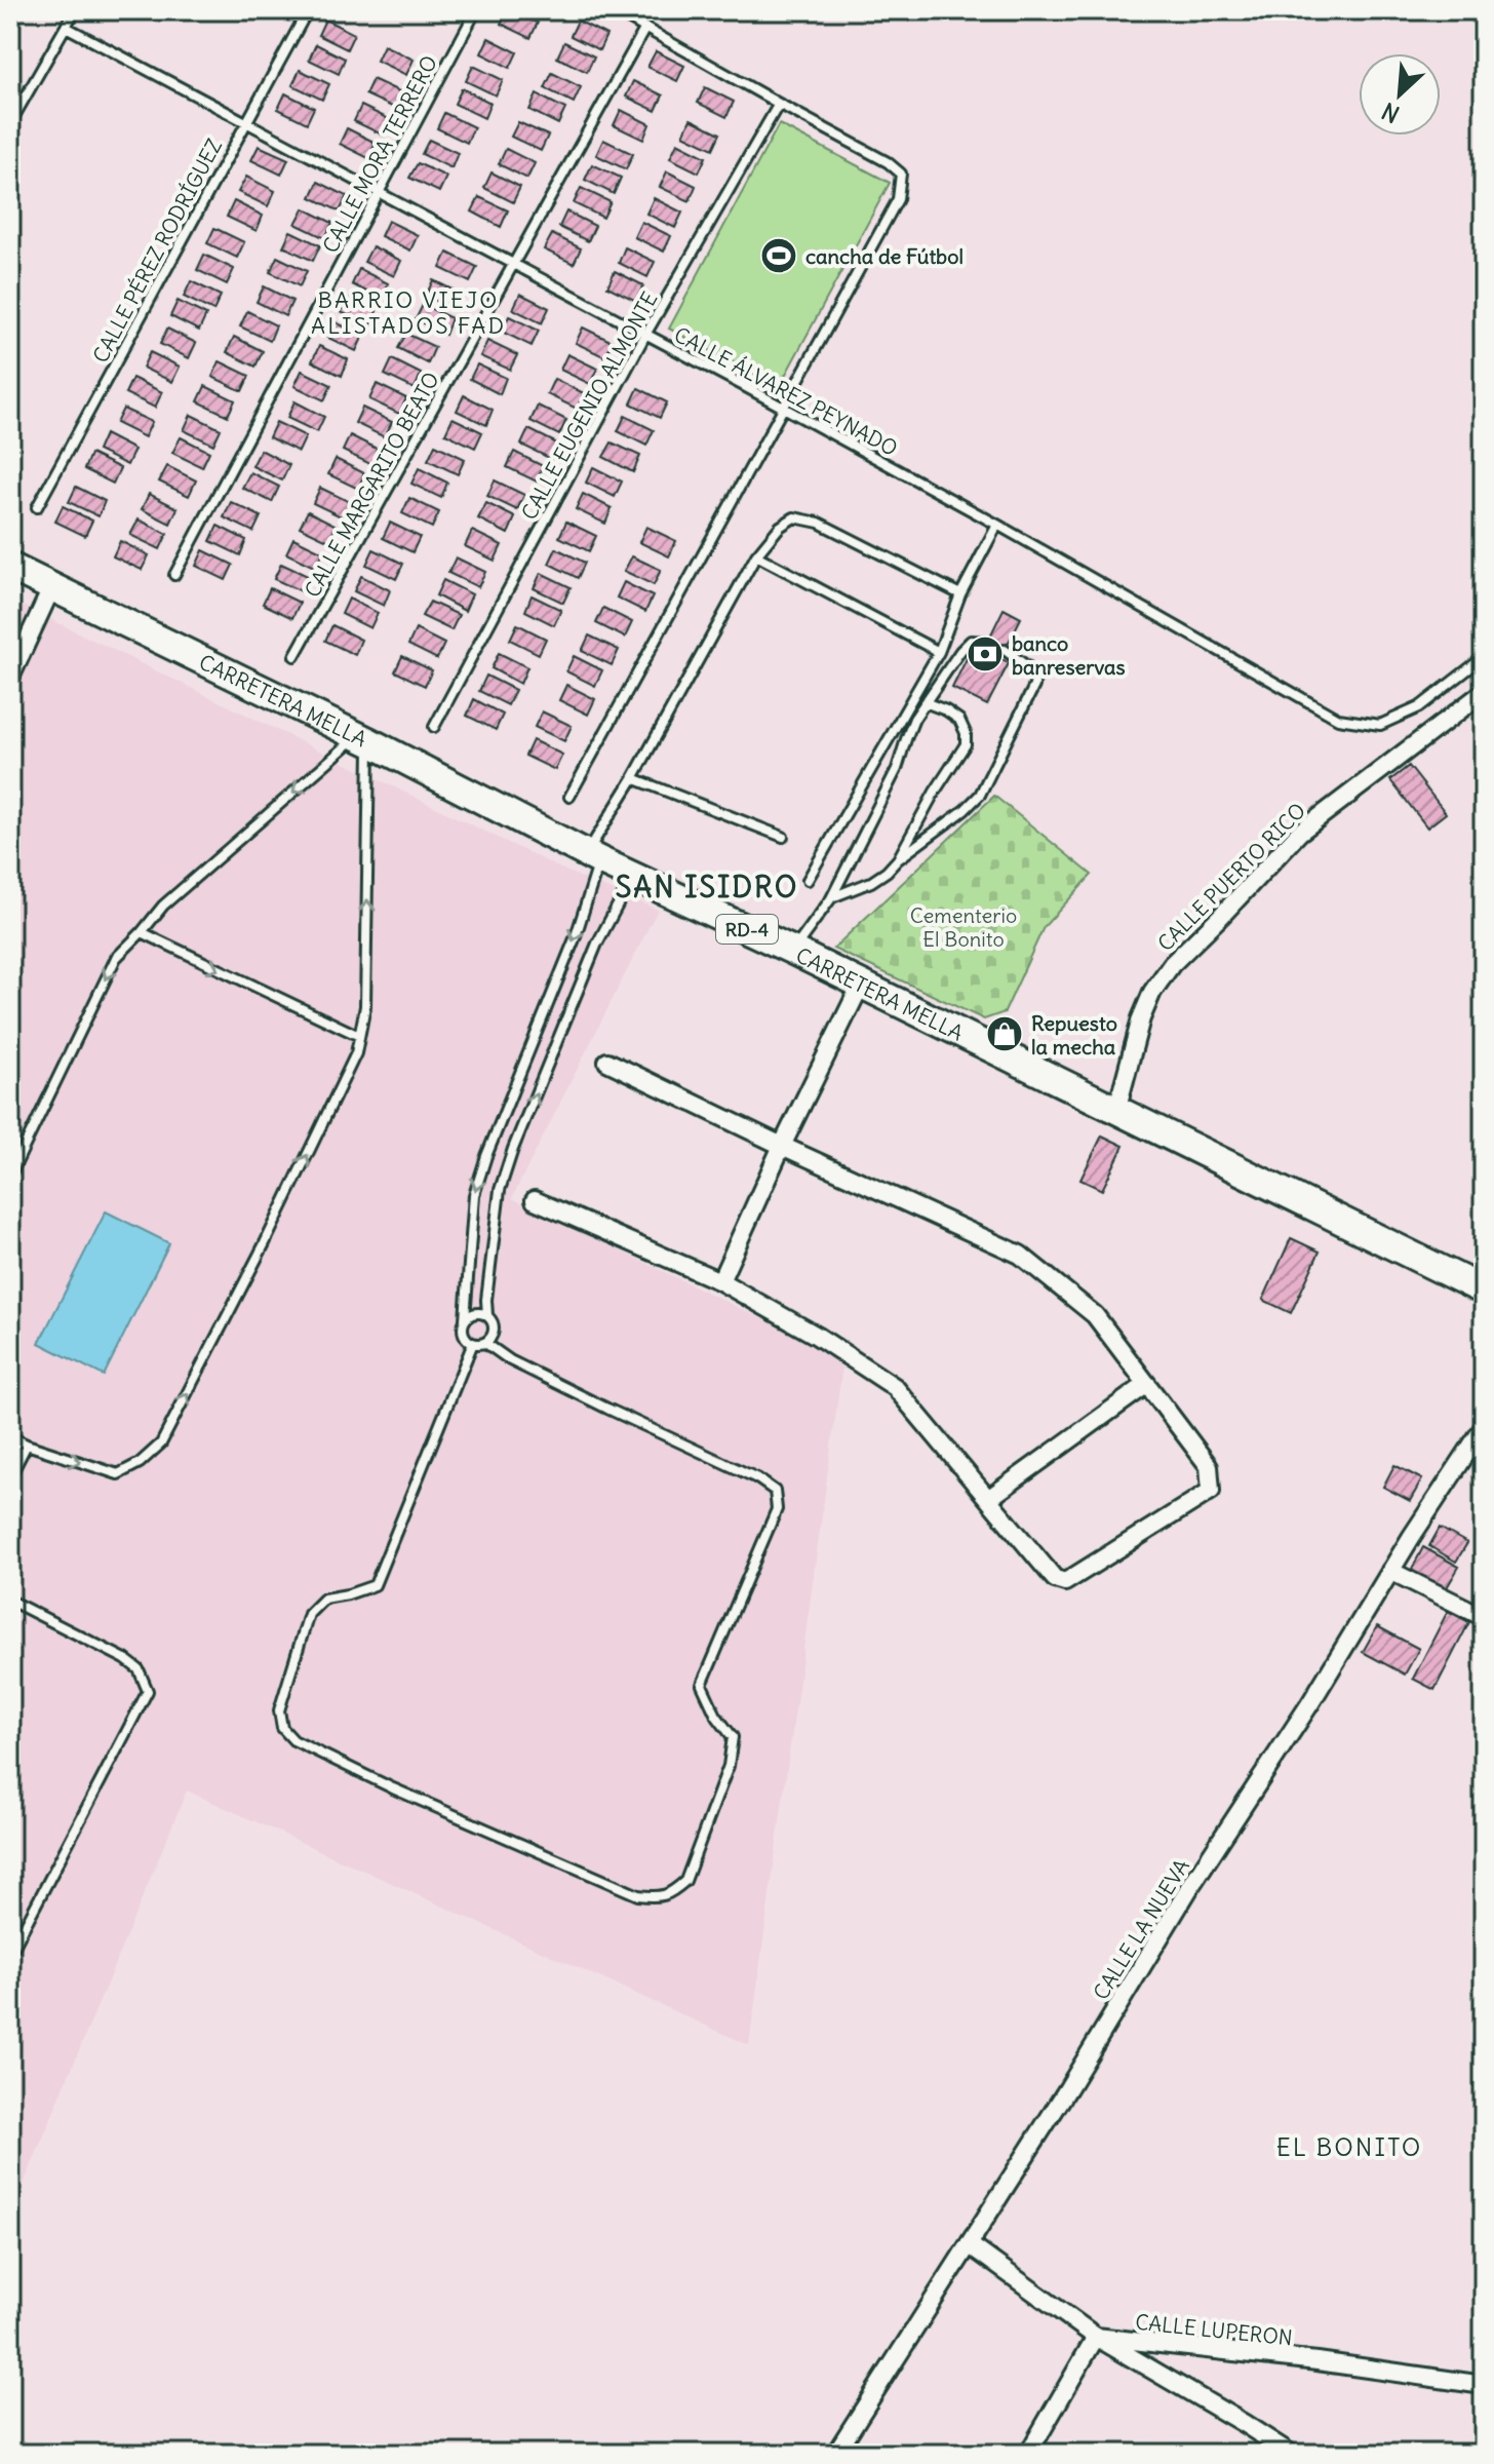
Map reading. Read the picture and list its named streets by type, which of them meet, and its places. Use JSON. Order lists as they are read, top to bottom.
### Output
{
  "streets": {
    "main road": ["CARRETERA MELLA", "RD-4"],
    "street": ["CALLE PUERTO RICO", "CALLE LA NUEVA", "CALLE LUPERON"],
    "lane": [
      "CALLE MORA TERRERO",
      "CALLE PÉREZ RODRÍGUEZ",
      "CALLE ÁLVAREZ PEYNADO",
      "CALLE EUGENIO ALMONTE",
      "CALLE MARGARITO BEATO"
    ]
  },
  "crossings": [
    ["CALLE MORA TERRERO", "CALLE ÁLVAREZ PEYNADO"],
    ["CALLE PÉREZ RODRÍGUEZ", "CALLE ÁLVAREZ PEYNADO"],
    ["CALLE ÁLVAREZ PEYNADO", "CALLE EUGENIO ALMONTE"],
    ["CALLE ÁLVAREZ PEYNADO", "CALLE MARGARITO BEATO"],
    ["CARRETERA MELLA", "CALLE PUERTO RICO"],
    ["CALLE LA NUEVA", "CALLE LUPERON"]
  ],
  "districts": ["BARRIO VIEJO ALISTADOS FAD", "SAN ISIDRO", "EL BONITO"],
  "parks": ["Cementerio El Bonito"],
  "places": {
    "sports": ["cancha de Fútbol"],
    "bank": ["banco banreservas"],
    "shop": ["Repuesto la mecha"]
  },
  "north": "bottom left"
}
